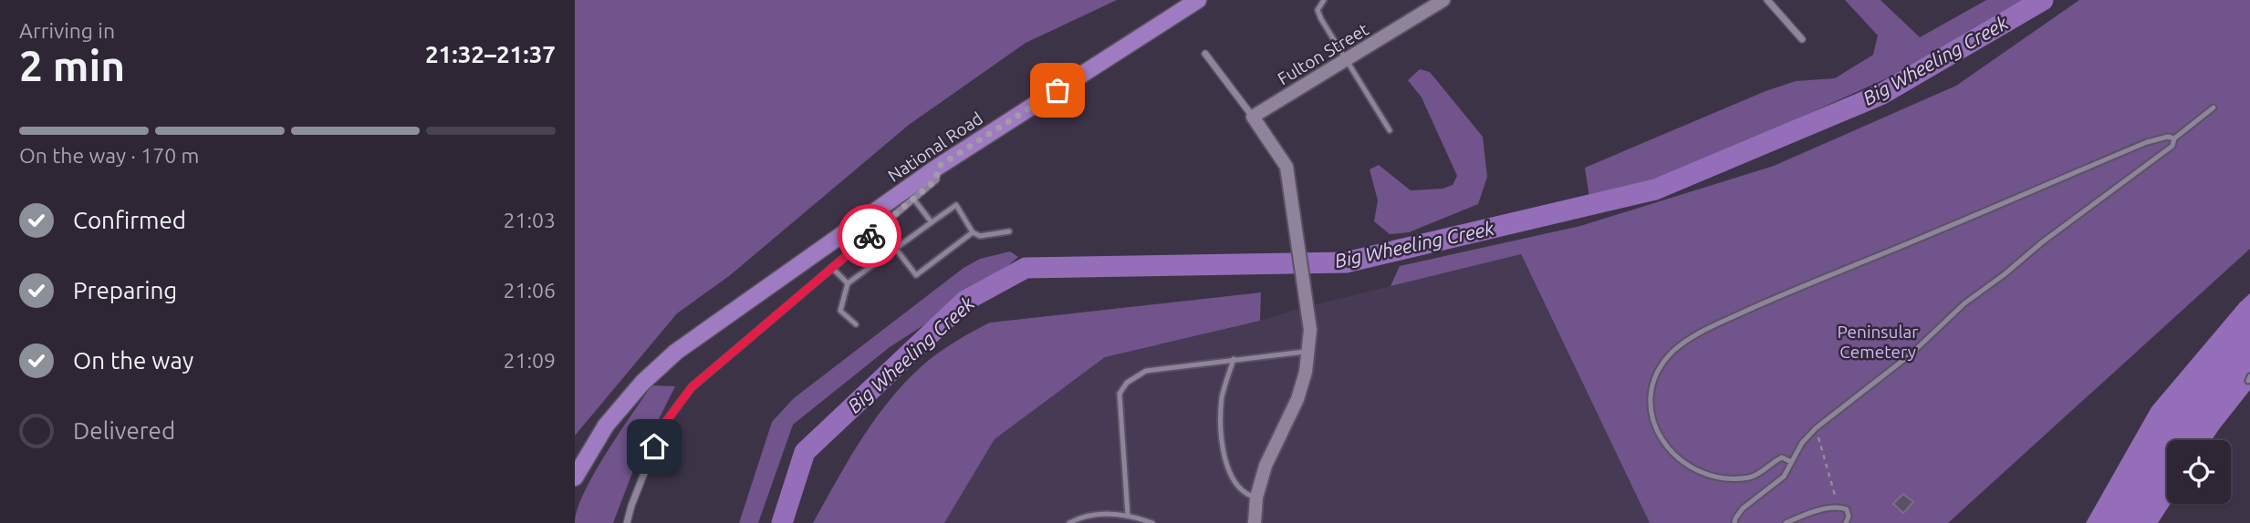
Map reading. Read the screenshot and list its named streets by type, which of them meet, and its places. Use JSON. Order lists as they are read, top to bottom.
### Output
{
  "streets": {
    "main road": ["National Road"],
    "street": ["Fulton Street"]
  },
  "water": ["Big Wheeling Creek"],
  "parks": ["Peninsular Cemetery"],
  "page": {
    "heading": ["2 min", "Arriving in", "21:32–21:37"],
    "bar": "On the way · 170 m",
    "list": [
      ["Confirmed", "21:03"],
      ["Preparing", "21:06"],
      ["On the way", "21:09"],
      "Delivered"
    ]
  }
}
